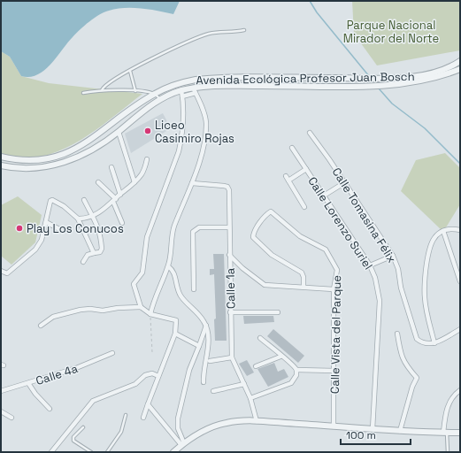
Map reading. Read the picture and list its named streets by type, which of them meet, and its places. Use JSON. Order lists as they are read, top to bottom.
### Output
{
  "streets": {
    "street": [
      "Avenida Ecológica Profesor Juan Bosch",
      "Calle Tomasina Félix",
      "Calle Lorenzo Suriel",
      "Calle 1a",
      "Calle Vista del Parque",
      "Calle 4a"
    ]
  },
  "parks": ["Parque Nacional Mirador del Norte"],
  "places": ["Liceo Casimiro Rojas", "Play Los Conucos"],
  "scale_bar": "100 m"
}
